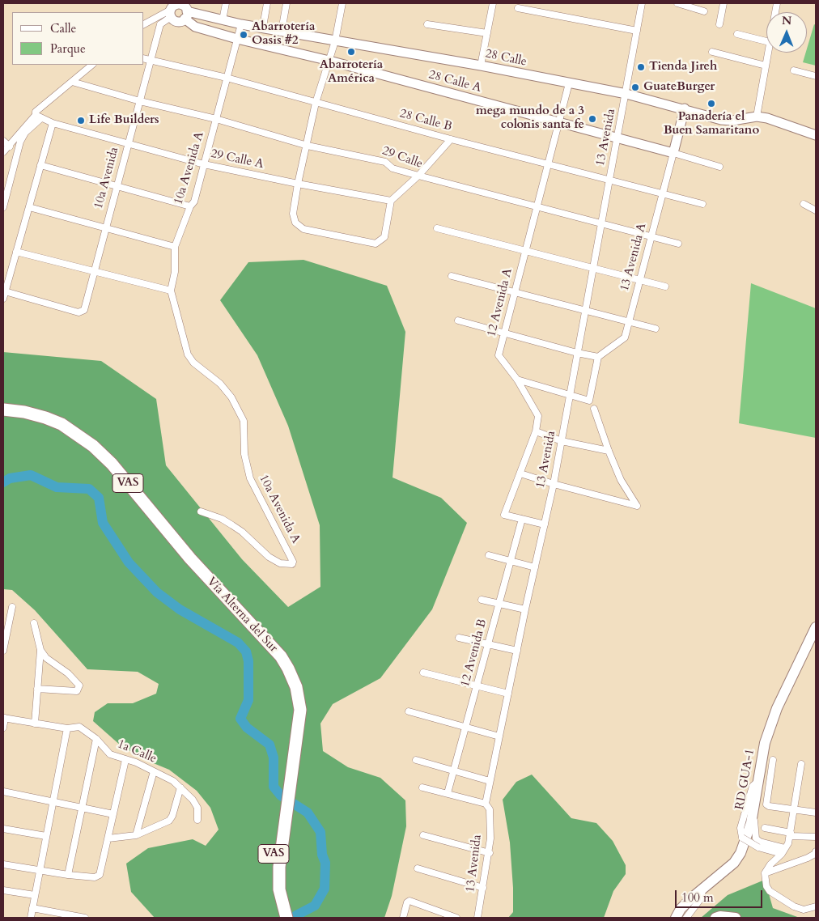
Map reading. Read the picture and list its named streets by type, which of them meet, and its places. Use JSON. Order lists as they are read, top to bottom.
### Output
{
  "streets": {
    "highway": ["VAS", "Vía Alterna del Sur"],
    "main road": [
      "28 Calle",
      "28 Calle A",
      "13 Avenida A",
      "RD GUA-1"
    ],
    "street": [
      "28 Calle B",
      "13 Avenida",
      "29 Calle",
      "29 Calle A",
      "10a Avenida A",
      "10a Avenida",
      "12 Avenida A",
      "12 Avenida B",
      "1a Calle"
    ]
  },
  "crossings": [
    ["28 Calle", "28 Calle A"],
    ["28 Calle", "13 Avenida"],
    ["28 Calle", "10a Avenida A"],
    ["28 Calle", "13 Avenida A"],
    ["28 Calle", "12 Avenida A"],
    ["28 Calle A", "13 Avenida"],
    ["28 Calle A", "10a Avenida A"],
    ["28 Calle A", "13 Avenida A"],
    ["28 Calle A", "12 Avenida A"],
    ["28 Calle B", "13 Avenida"],
    ["28 Calle B", "10a Avenida A"],
    ["28 Calle B", "10a Avenida"],
    ["28 Calle B", "13 Avenida A"],
    ["28 Calle B", "12 Avenida A"],
    ["13 Avenida", "29 Calle"],
    ["29 Calle", "10a Avenida A"],
    ["29 Calle", "10a Avenida"],
    ["29 Calle", "13 Avenida A"],
    ["29 Calle", "12 Avenida A"],
    ["29 Calle A", "10a Avenida A"],
    ["29 Calle A", "10a Avenida"],
    ["12 Avenida A", "12 Avenida B"]
  ],
  "places": [
    "Abarrotería Oasis #2",
    "Abarrotería América",
    "Tienda Jireh",
    "GuateBurger",
    "Panadería el Buen Samaritano",
    "mega mundo de a 3 colonis santa fe",
    "Life Builders"
  ],
  "legend": ["Calle", "Parque"],
  "scale_bar": "100 m",
  "north": "top"
}
